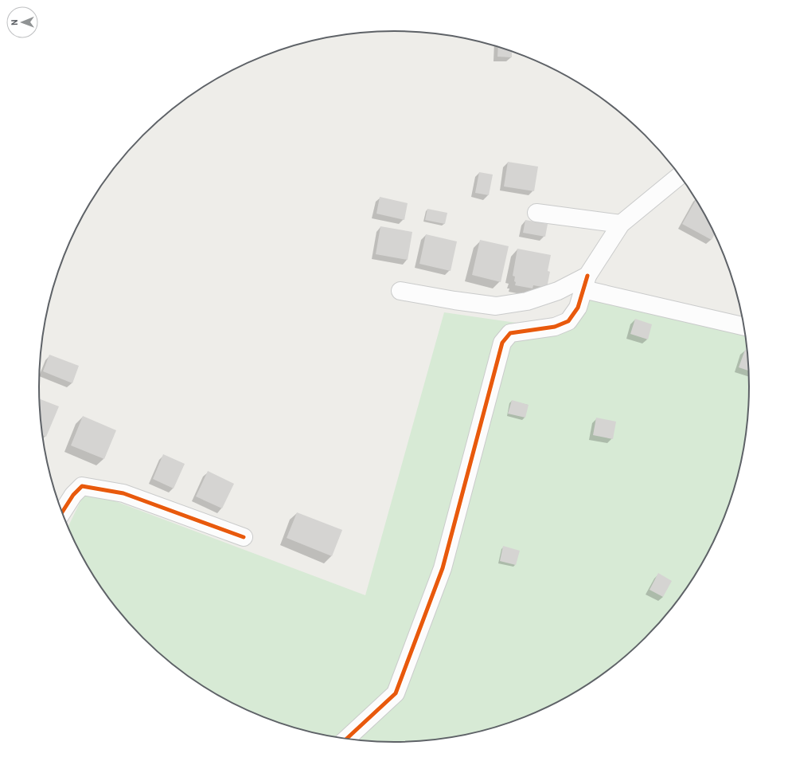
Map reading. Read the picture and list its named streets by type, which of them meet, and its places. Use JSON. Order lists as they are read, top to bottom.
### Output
{
  "north": "left"
}
